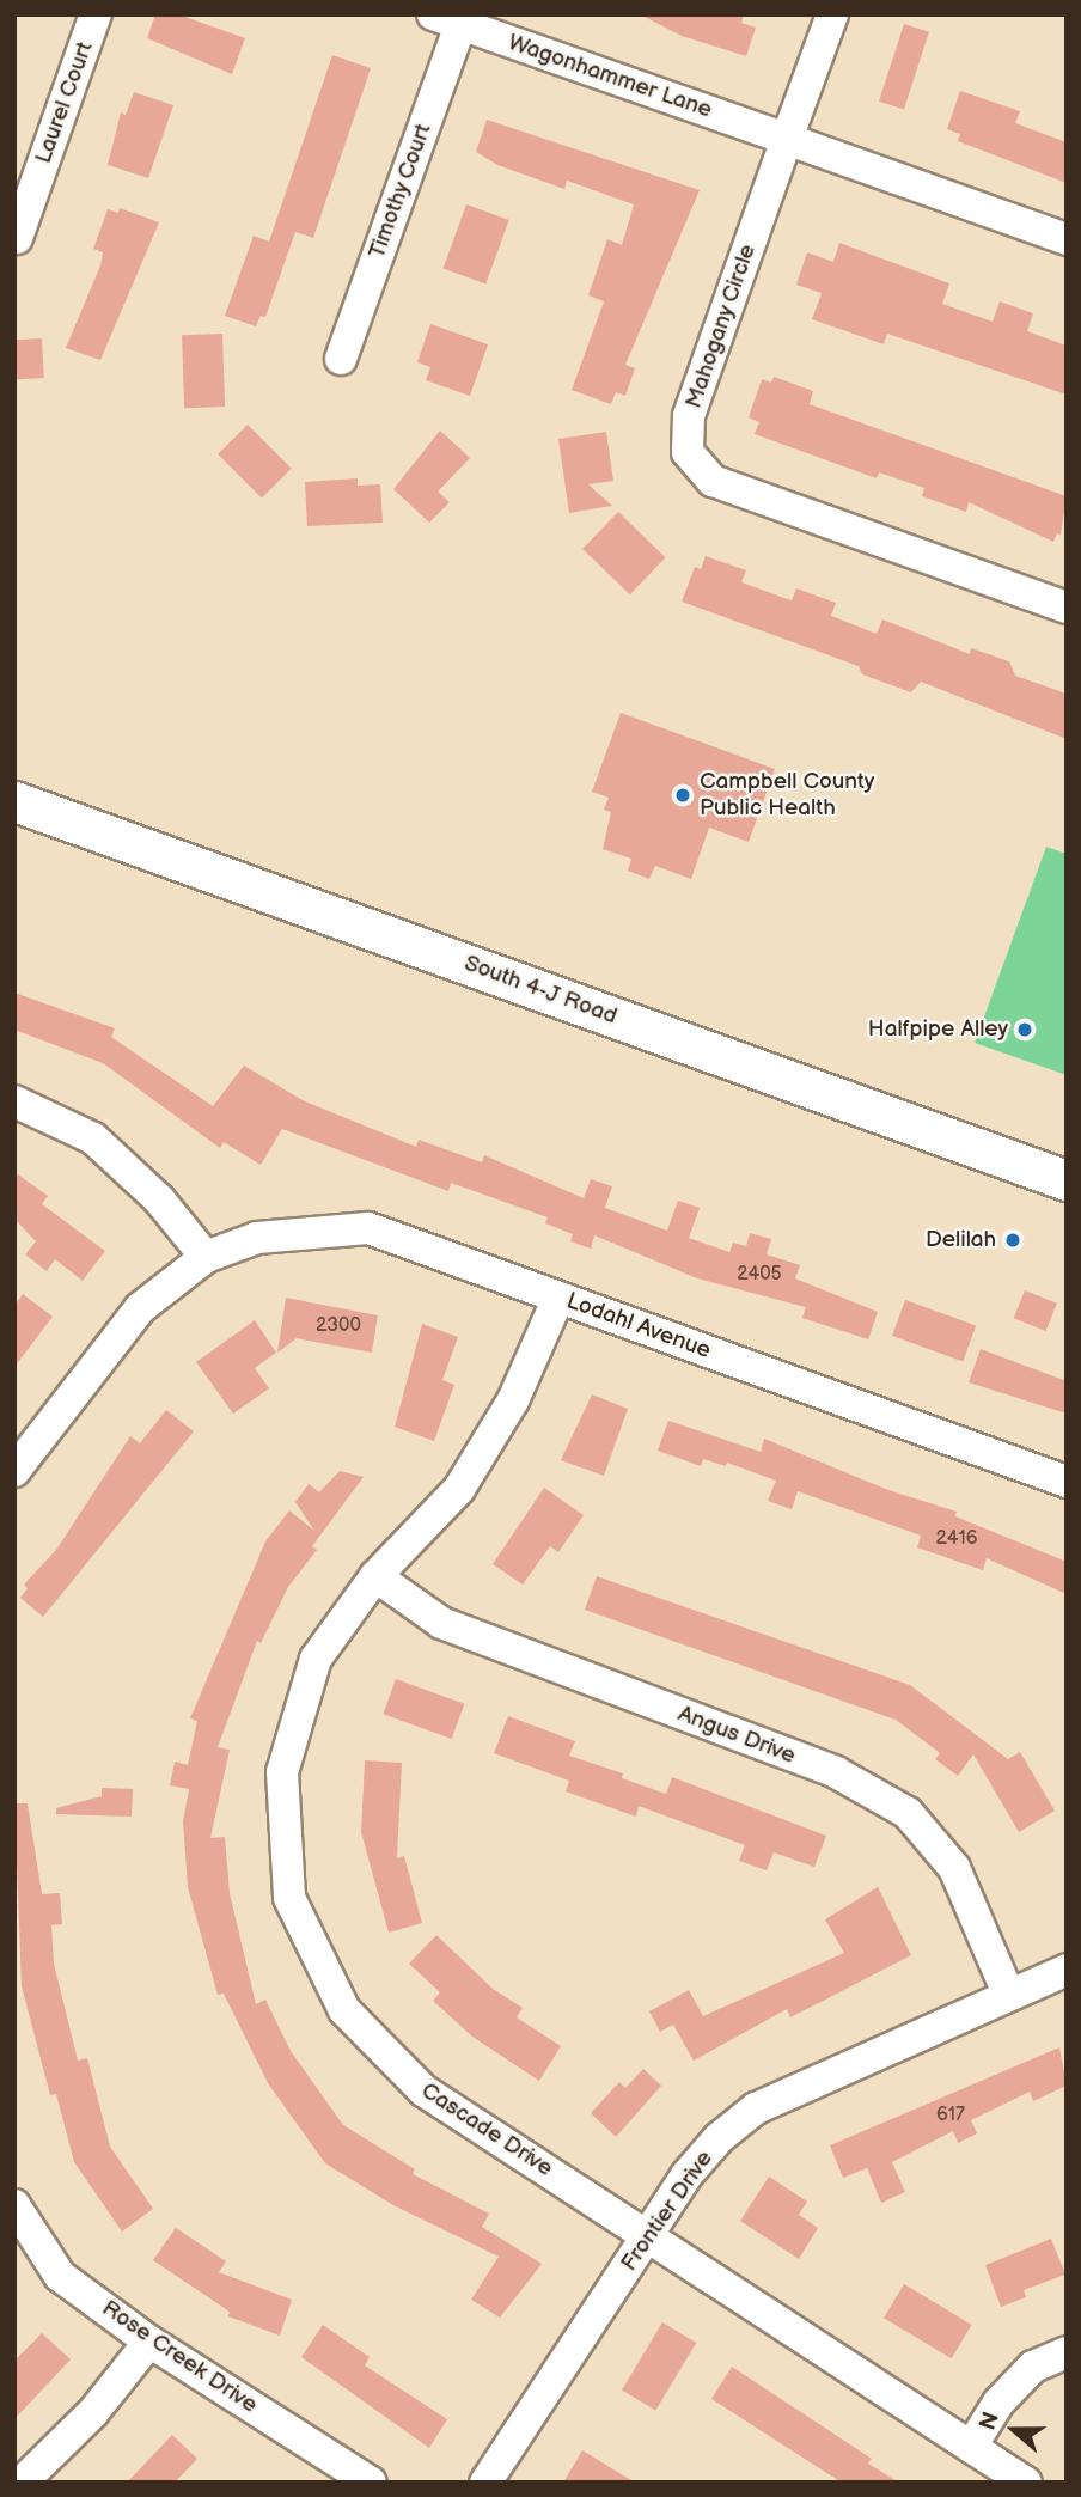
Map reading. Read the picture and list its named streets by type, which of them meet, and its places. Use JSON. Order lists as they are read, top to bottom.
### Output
{
  "streets": {
    "main road": ["South 4-J Road"],
    "street": [
      "Wagonhammer Lane",
      "Laurel Court",
      "Timothy Court",
      "Mahogany Circle",
      "Lodahl Avenue",
      "Angus Drive",
      "Cascade Drive",
      "Frontier Drive",
      "Rose Creek Drive"
    ]
  },
  "crossings": [
    ["Wagonhammer Lane", "Timothy Court"],
    ["Wagonhammer Lane", "Mahogany Circle"],
    ["Lodahl Avenue", "Cascade Drive"],
    ["Angus Drive", "Cascade Drive"],
    ["Angus Drive", "Frontier Drive"],
    ["Cascade Drive", "Frontier Drive"]
  ],
  "places": ["Campbell County Public Health", "Halfpipe Alley", "Delilah"],
  "house_numbers": [
    "2405",
    "2300",
    "2416",
    "617"
  ],
  "north": "left"
}
